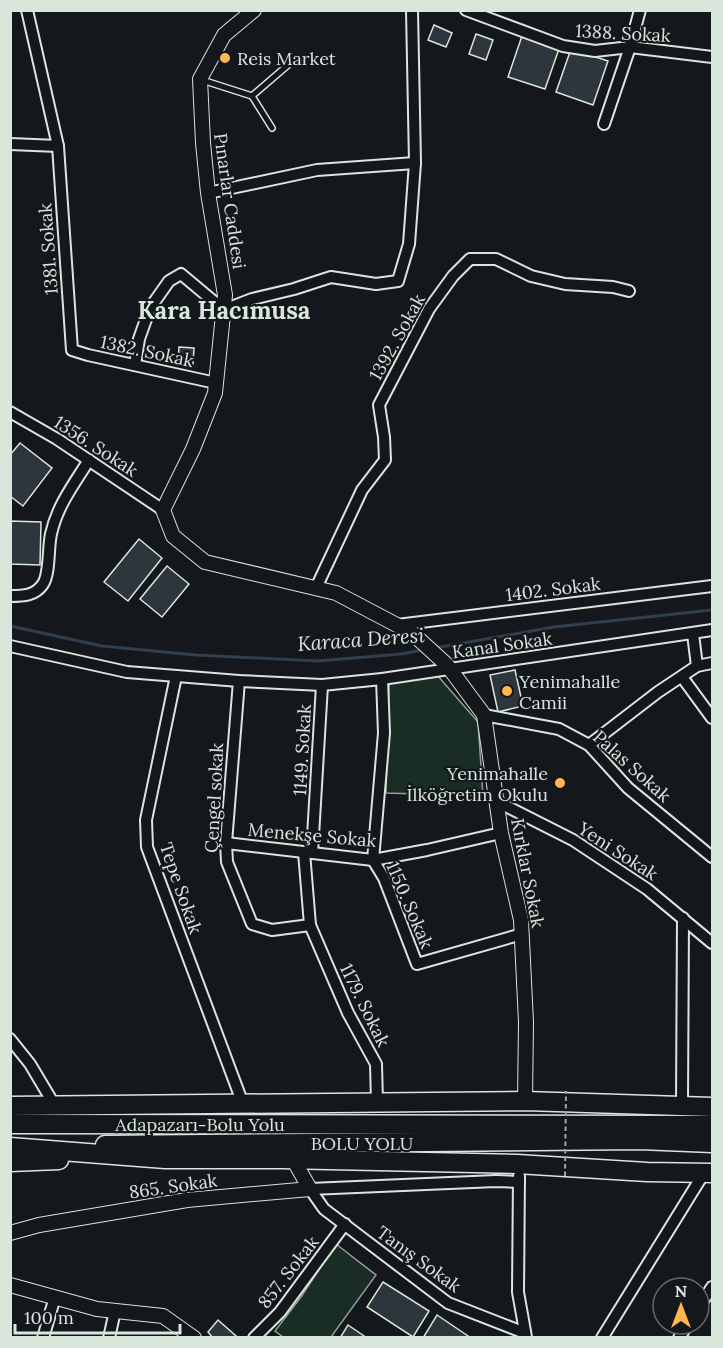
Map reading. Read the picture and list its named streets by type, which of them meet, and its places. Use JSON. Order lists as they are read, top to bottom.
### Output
{
  "streets": {
    "highway": ["Adapazarı-Bolu Yolu", "BOLU YOLU"],
    "street": [
      "1388. Sokak",
      "Pınarlar Caddesi",
      "1381. Sokak",
      "1392. Sokak",
      "1382. Sokak",
      "1356. Sokak",
      "1402. Sokak",
      "Kanal Sokak",
      "1149. Sokak",
      "Palas Sokak",
      "Çengel sokak",
      "Menekşe Sokak",
      "Yeni Sokak",
      "Kırklar Sokak",
      "Tepe Sokak",
      "1150. Sokak",
      "1179. Sokak",
      "865. Sokak",
      "Tanış Sokak",
      "857. Sokak"
    ]
  },
  "crossings": [
    ["Pınarlar Caddesi", "1382. Sokak"],
    ["Pınarlar Caddesi", "1356. Sokak"],
    ["1381. Sokak", "1382. Sokak"],
    ["1402. Sokak", "Kırklar Sokak"],
    ["Kanal Sokak", "1149. Sokak"],
    ["Kanal Sokak", "Çengel sokak"],
    ["Kanal Sokak", "Kırklar Sokak"],
    ["Kanal Sokak", "Tepe Sokak"],
    ["Kanal Sokak", "1150. Sokak"],
    ["1149. Sokak", "Menekşe Sokak"],
    ["Palas Sokak", "Kırklar Sokak"],
    ["Çengel sokak", "Menekşe Sokak"],
    ["Çengel sokak", "1179. Sokak"],
    ["Menekşe Sokak", "Kırklar Sokak"],
    ["Menekşe Sokak", "1150. Sokak"],
    ["Yeni Sokak", "Kırklar Sokak"],
    ["Kırklar Sokak", "1150. Sokak"],
    ["865. Sokak", "Tanış Sokak"],
    ["Tanış Sokak", "857. Sokak"]
  ],
  "districts": ["Kara Hacımusa"],
  "water": ["Karaca Deresi"],
  "places": ["Reis Market", "Yenimahalle Camii", "Yenimahalle İlköğretim Okulu"],
  "scale_bar": "100 m",
  "north": "top"
}
